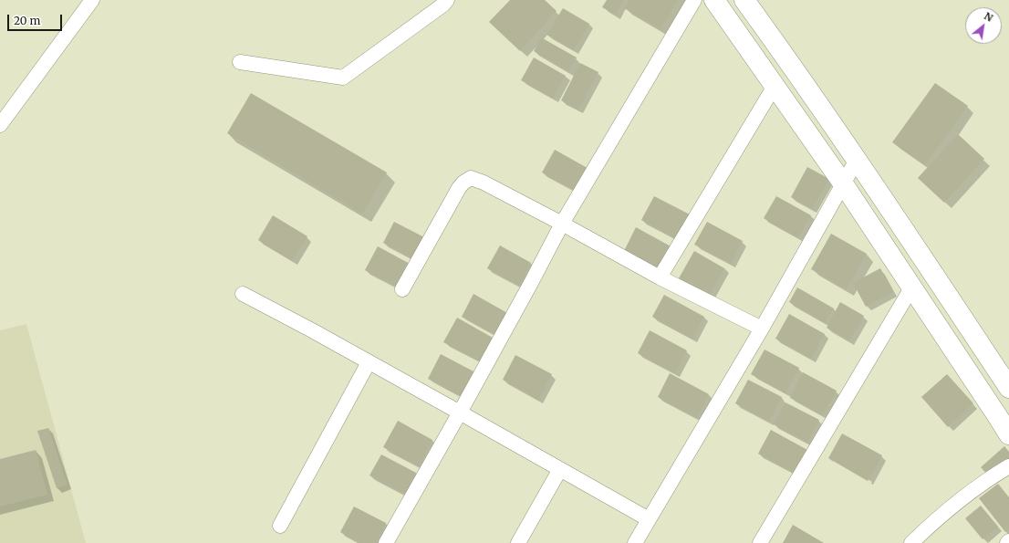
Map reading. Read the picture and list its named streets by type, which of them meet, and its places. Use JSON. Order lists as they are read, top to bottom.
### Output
{
  "scale_bar": "20 m",
  "north": "top right"
}
